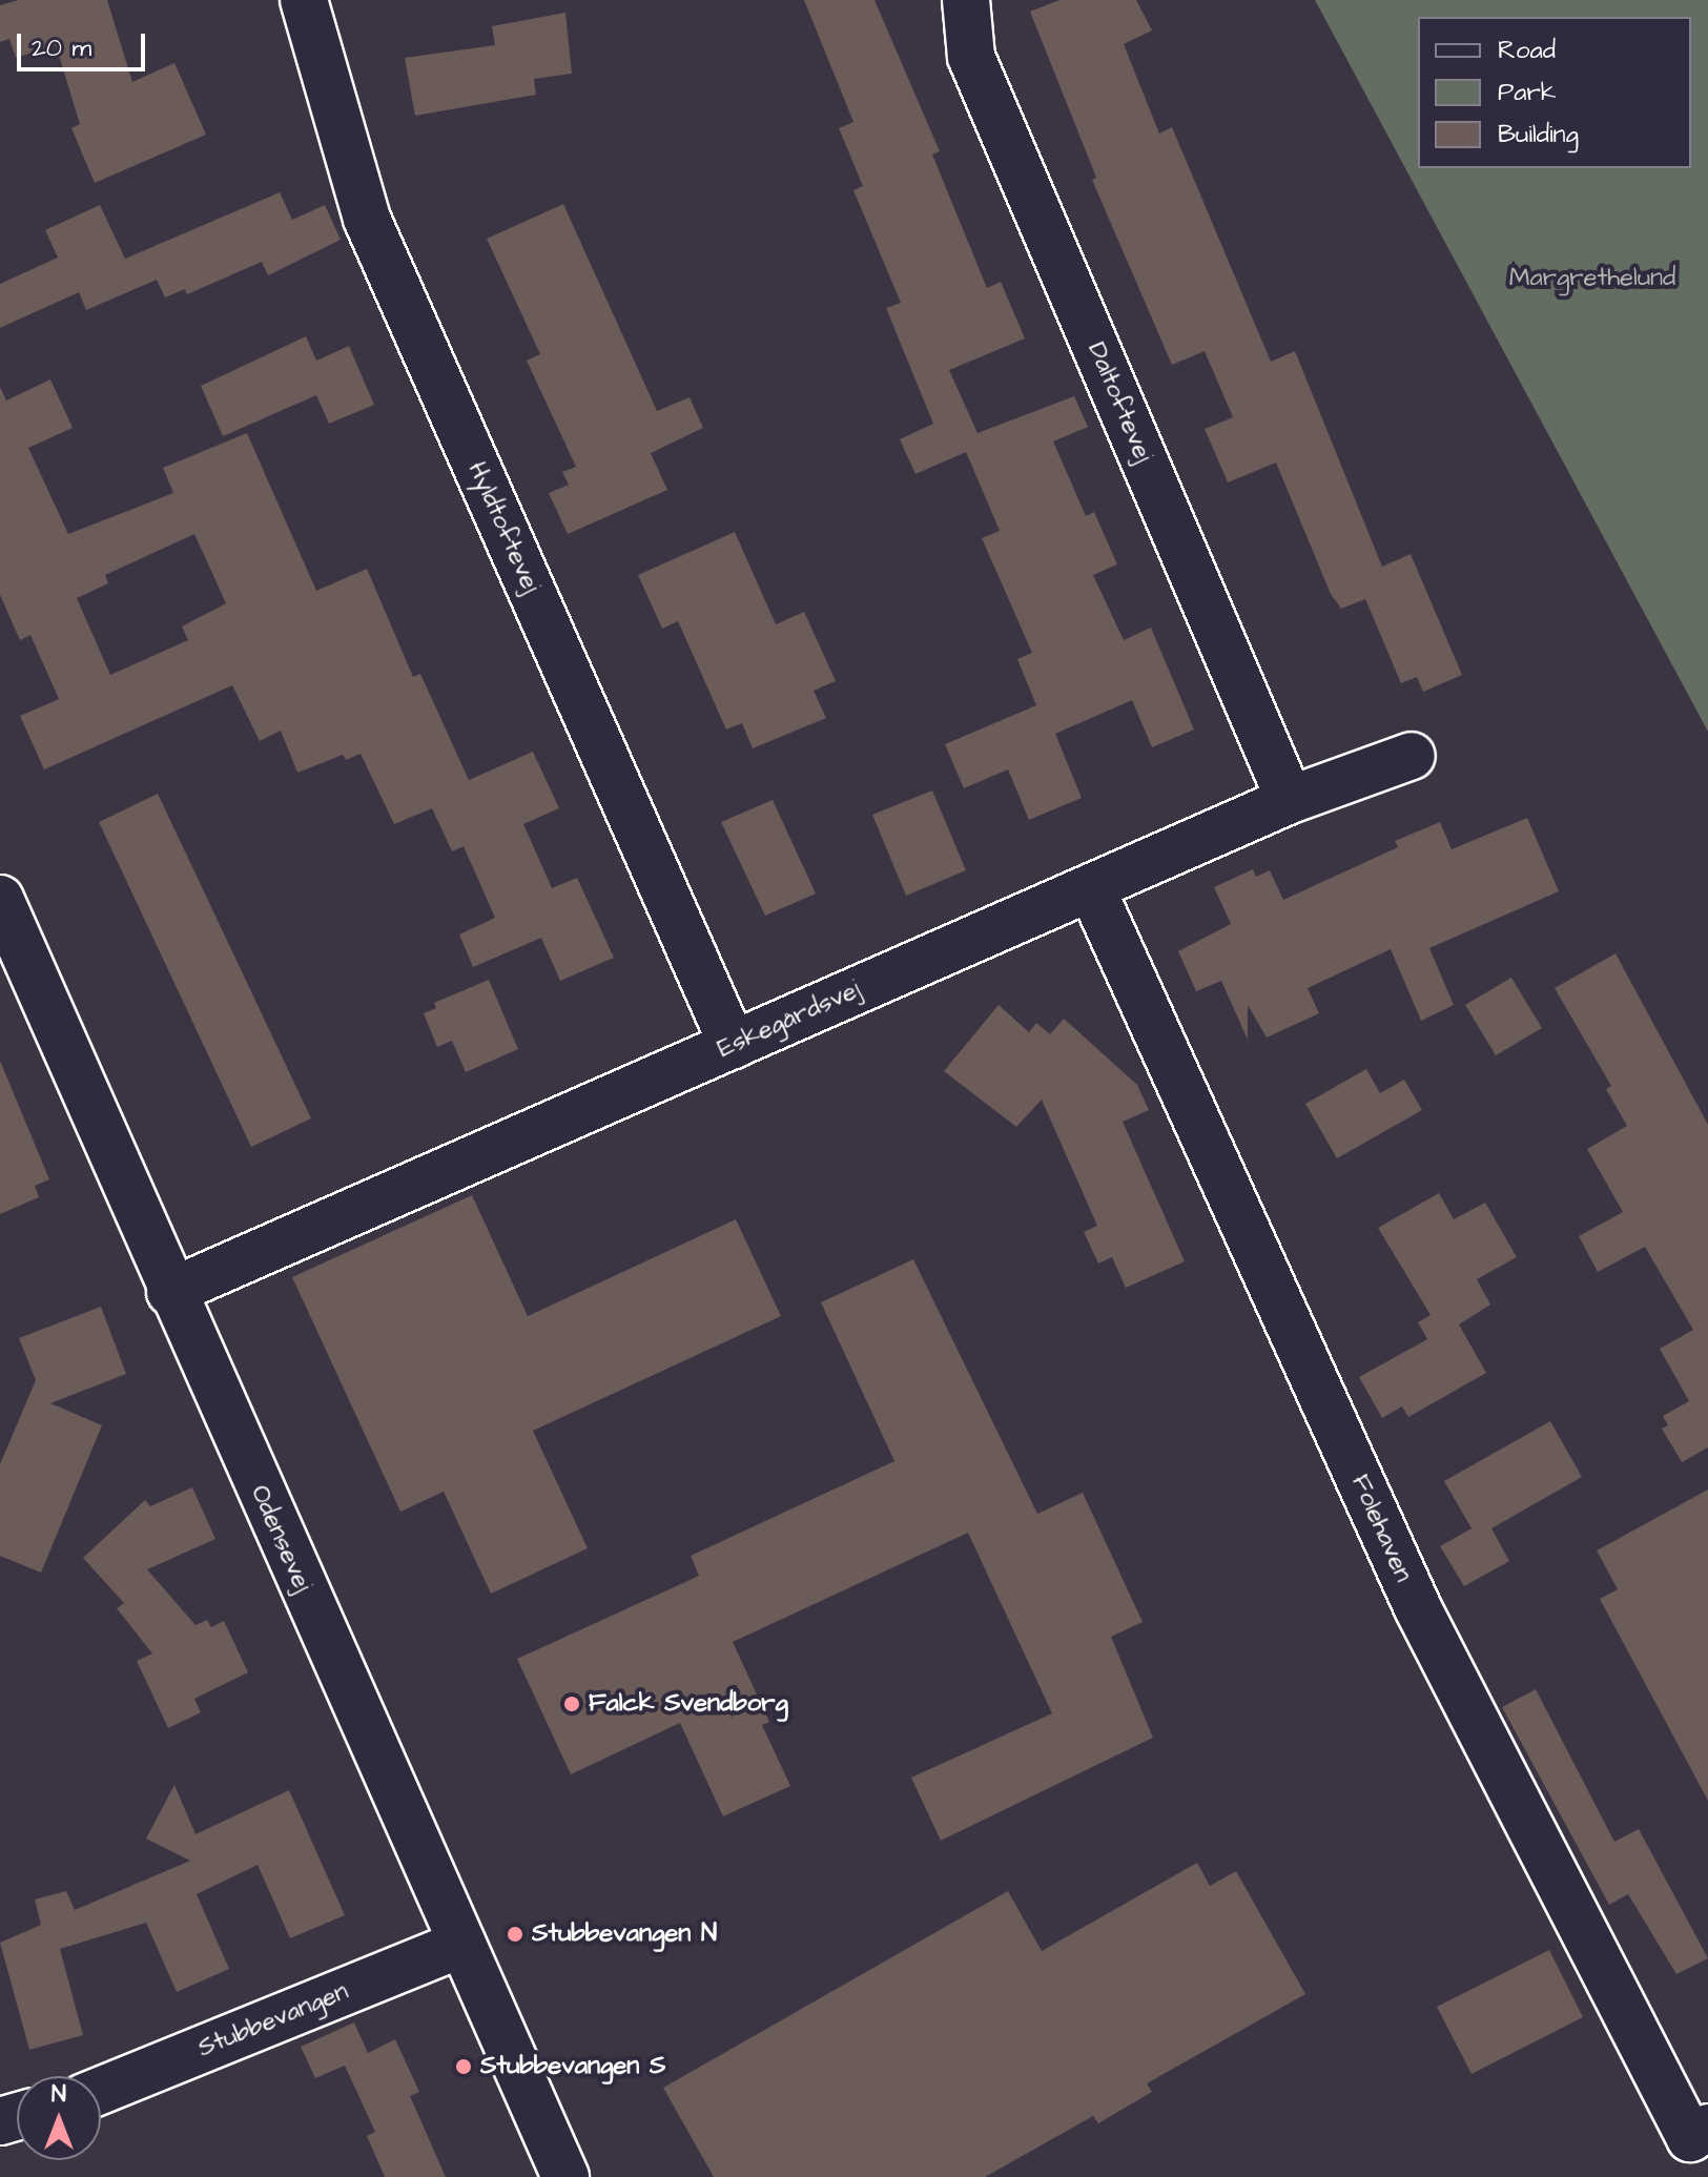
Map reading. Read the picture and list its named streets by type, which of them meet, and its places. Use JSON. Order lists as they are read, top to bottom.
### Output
{
  "streets": {
    "street": [
      "Daltoftevej",
      "Hyldtoftevej",
      "Eskegårdsvej",
      "Folehaven",
      "Odensevej",
      "Stubbevangen"
    ]
  },
  "crossings": [
    ["Daltoftevej", "Eskegårdsvej"],
    ["Hyldtoftevej", "Eskegårdsvej"],
    ["Eskegårdsvej", "Folehaven"],
    ["Eskegårdsvej", "Odensevej"],
    ["Odensevej", "Stubbevangen"]
  ],
  "parks": ["Margrethelund"],
  "places": ["Falck Svendborg", "Stubbevangen N", "Stubbevangen S"],
  "legend": ["Road", "Park", "Building"],
  "scale_bar": "20 m",
  "north": "top"
}
